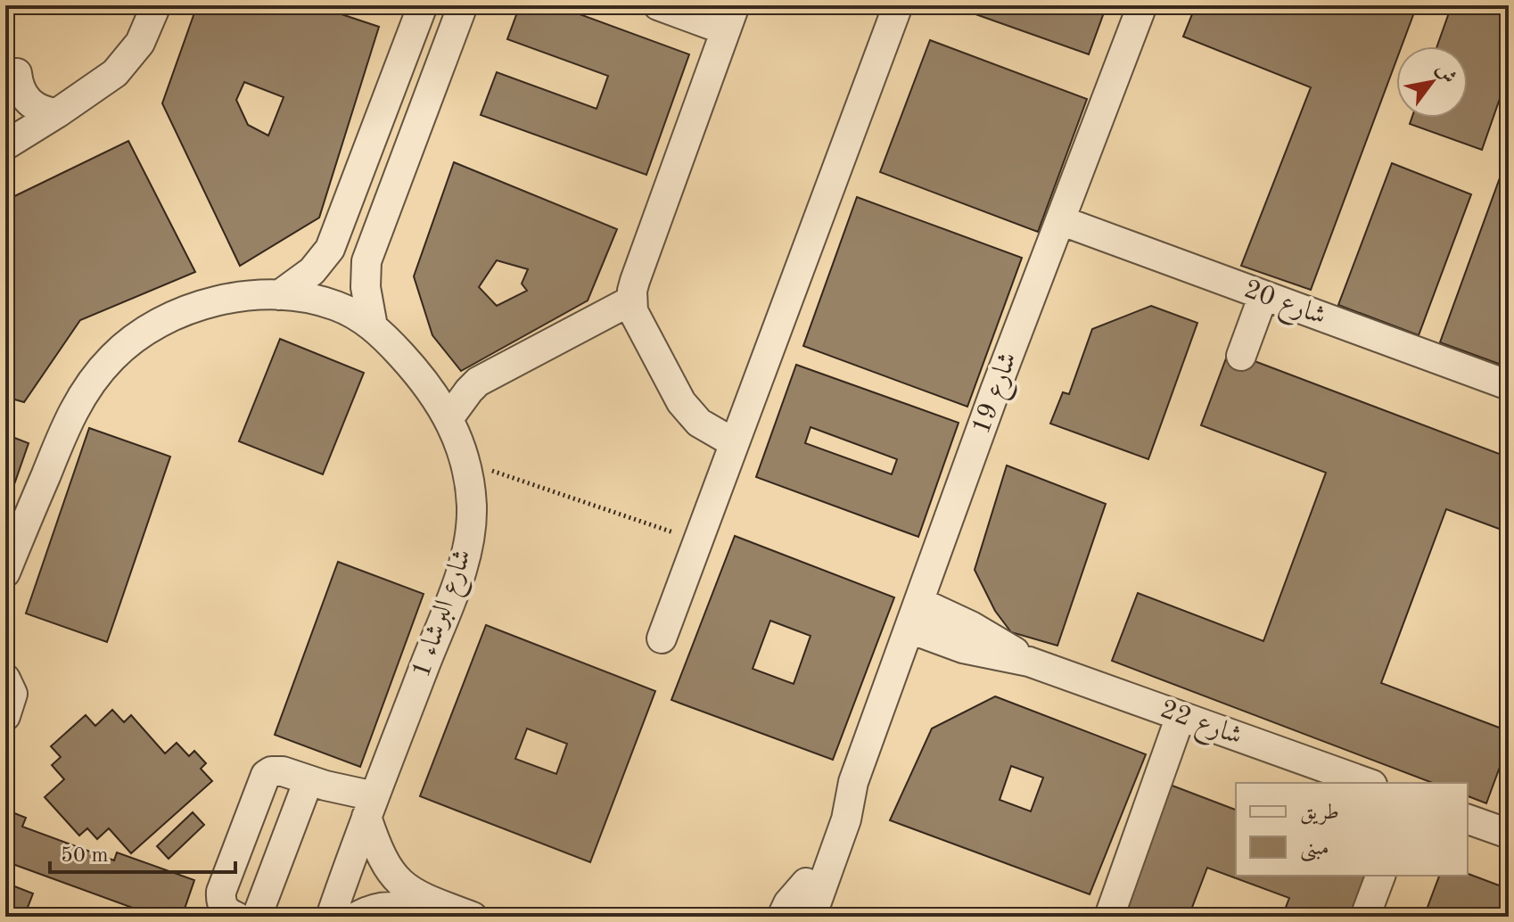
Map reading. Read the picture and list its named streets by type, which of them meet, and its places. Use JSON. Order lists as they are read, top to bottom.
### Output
{
  "streets": {
    "street": [
      "شارع 20",
      "شارع 19",
      "شارع البرشاء 1",
      "شارع 22"
    ]
  },
  "crossings": [
    ["شارع 20", "شارع 19"],
    ["شارع 19", "شارع 22"]
  ],
  "legend": ["طريق", "مبنى"],
  "scale_bar": "50 m",
  "north": "top right"
}
